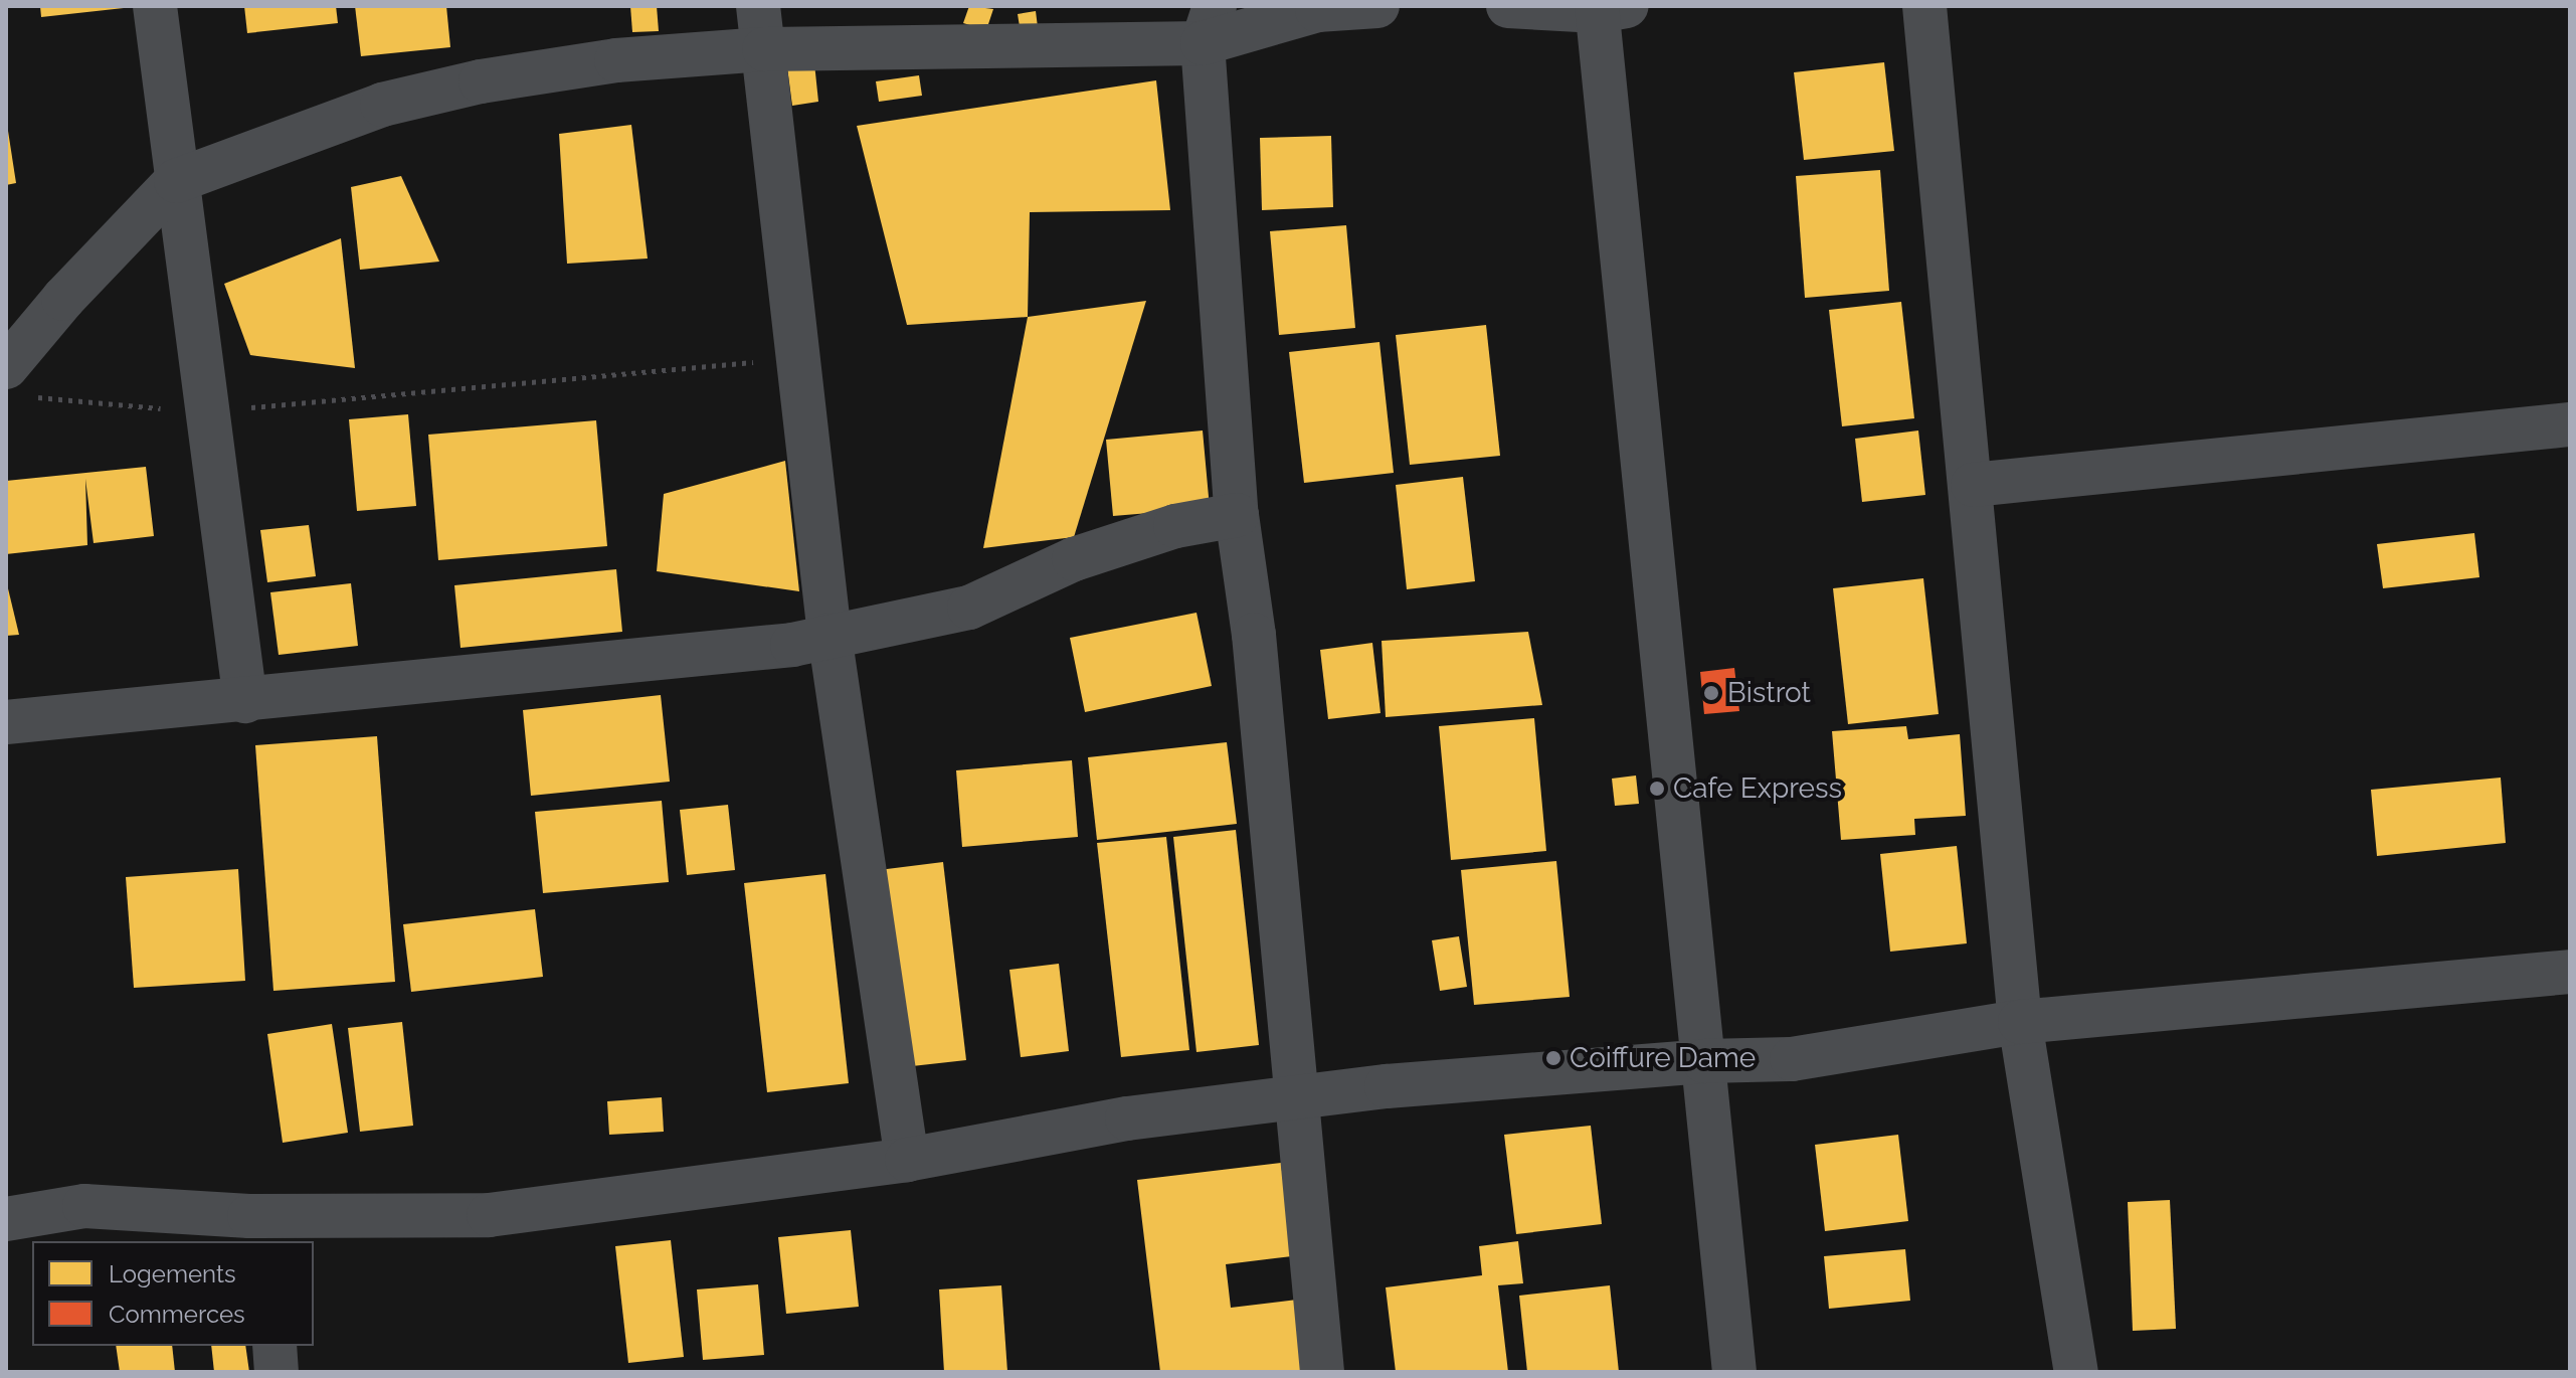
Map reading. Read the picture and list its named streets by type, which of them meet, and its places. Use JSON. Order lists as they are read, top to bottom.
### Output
{
  "places": ["Bistrot", "Cafe Express", "Coiffure Dame"],
  "legend": ["Logements", "Commerces"]
}
